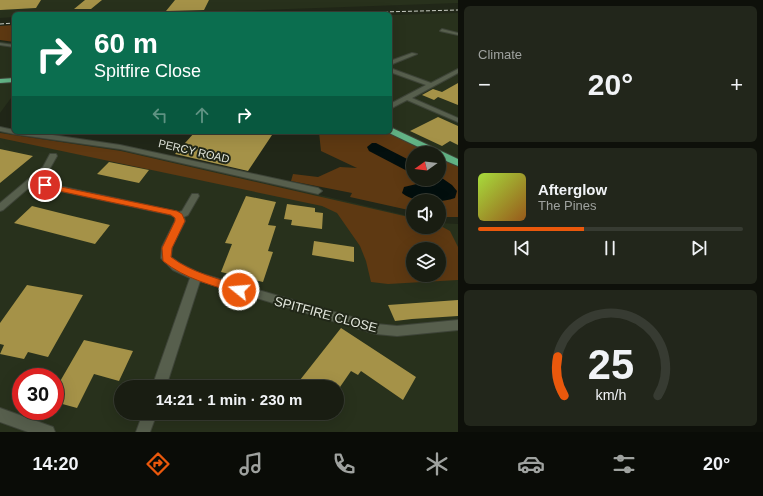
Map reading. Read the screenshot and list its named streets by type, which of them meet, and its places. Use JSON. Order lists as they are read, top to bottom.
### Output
{
  "streets": {
    "street": ["PERCY ROAD", "SPITFIRE CLOSE"]
  },
  "north": "left",
  "page": {
    "tile": "Climate",
    "turn": ["60 m", "Spitfire Close"],
    "heat": ["−", "20°", "+"],
    "song": ["Afterglow", "The Pines"],
    "limit": "30",
    "trip": "14:21 · 1 min · 230 m",
    "tabs": ["14:20", "20°"],
    "gauge": ["25", "km/h"]
  }
}
